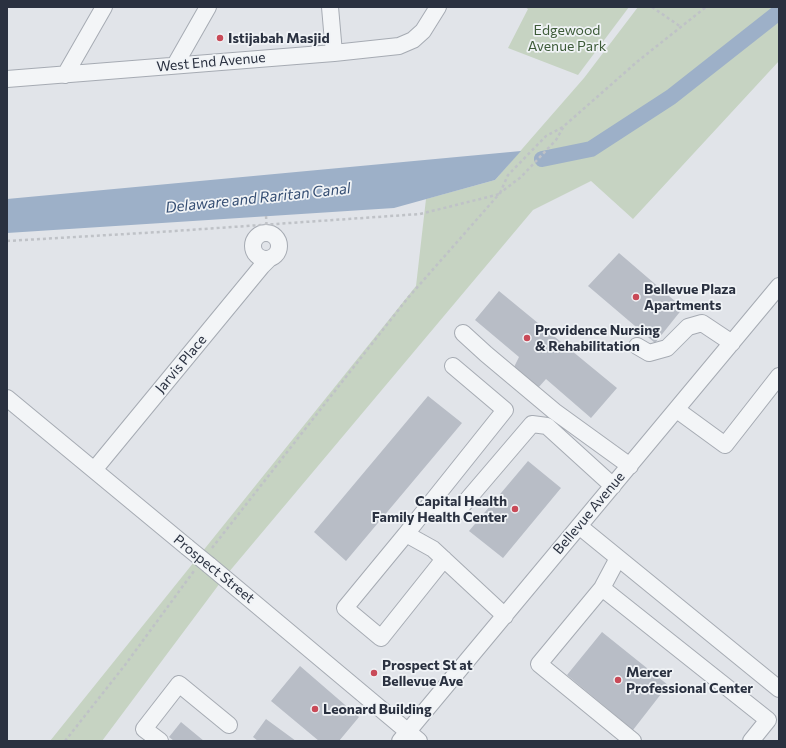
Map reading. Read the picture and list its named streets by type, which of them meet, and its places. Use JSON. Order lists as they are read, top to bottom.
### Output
{
  "streets": {
    "street": [
      "West End Avenue",
      "Jarvis Place",
      "Bellevue Avenue",
      "Prospect Street"
    ]
  },
  "crossings": [
    ["Jarvis Place", "Prospect Street"],
    ["Bellevue Avenue", "Prospect Street"]
  ],
  "water": ["Delaware and Raritan Canal"],
  "parks": ["Edgewood Avenue Park"],
  "places": [
    "Istijabah Masjid",
    "Bellevue Plaza Apartments",
    "Providence Nursing & Rehabilitation",
    "Capital Health Family Health Center",
    "Prospect St at Bellevue Ave",
    "Mercer Professional Center",
    "Leonard Building"
  ]
}
